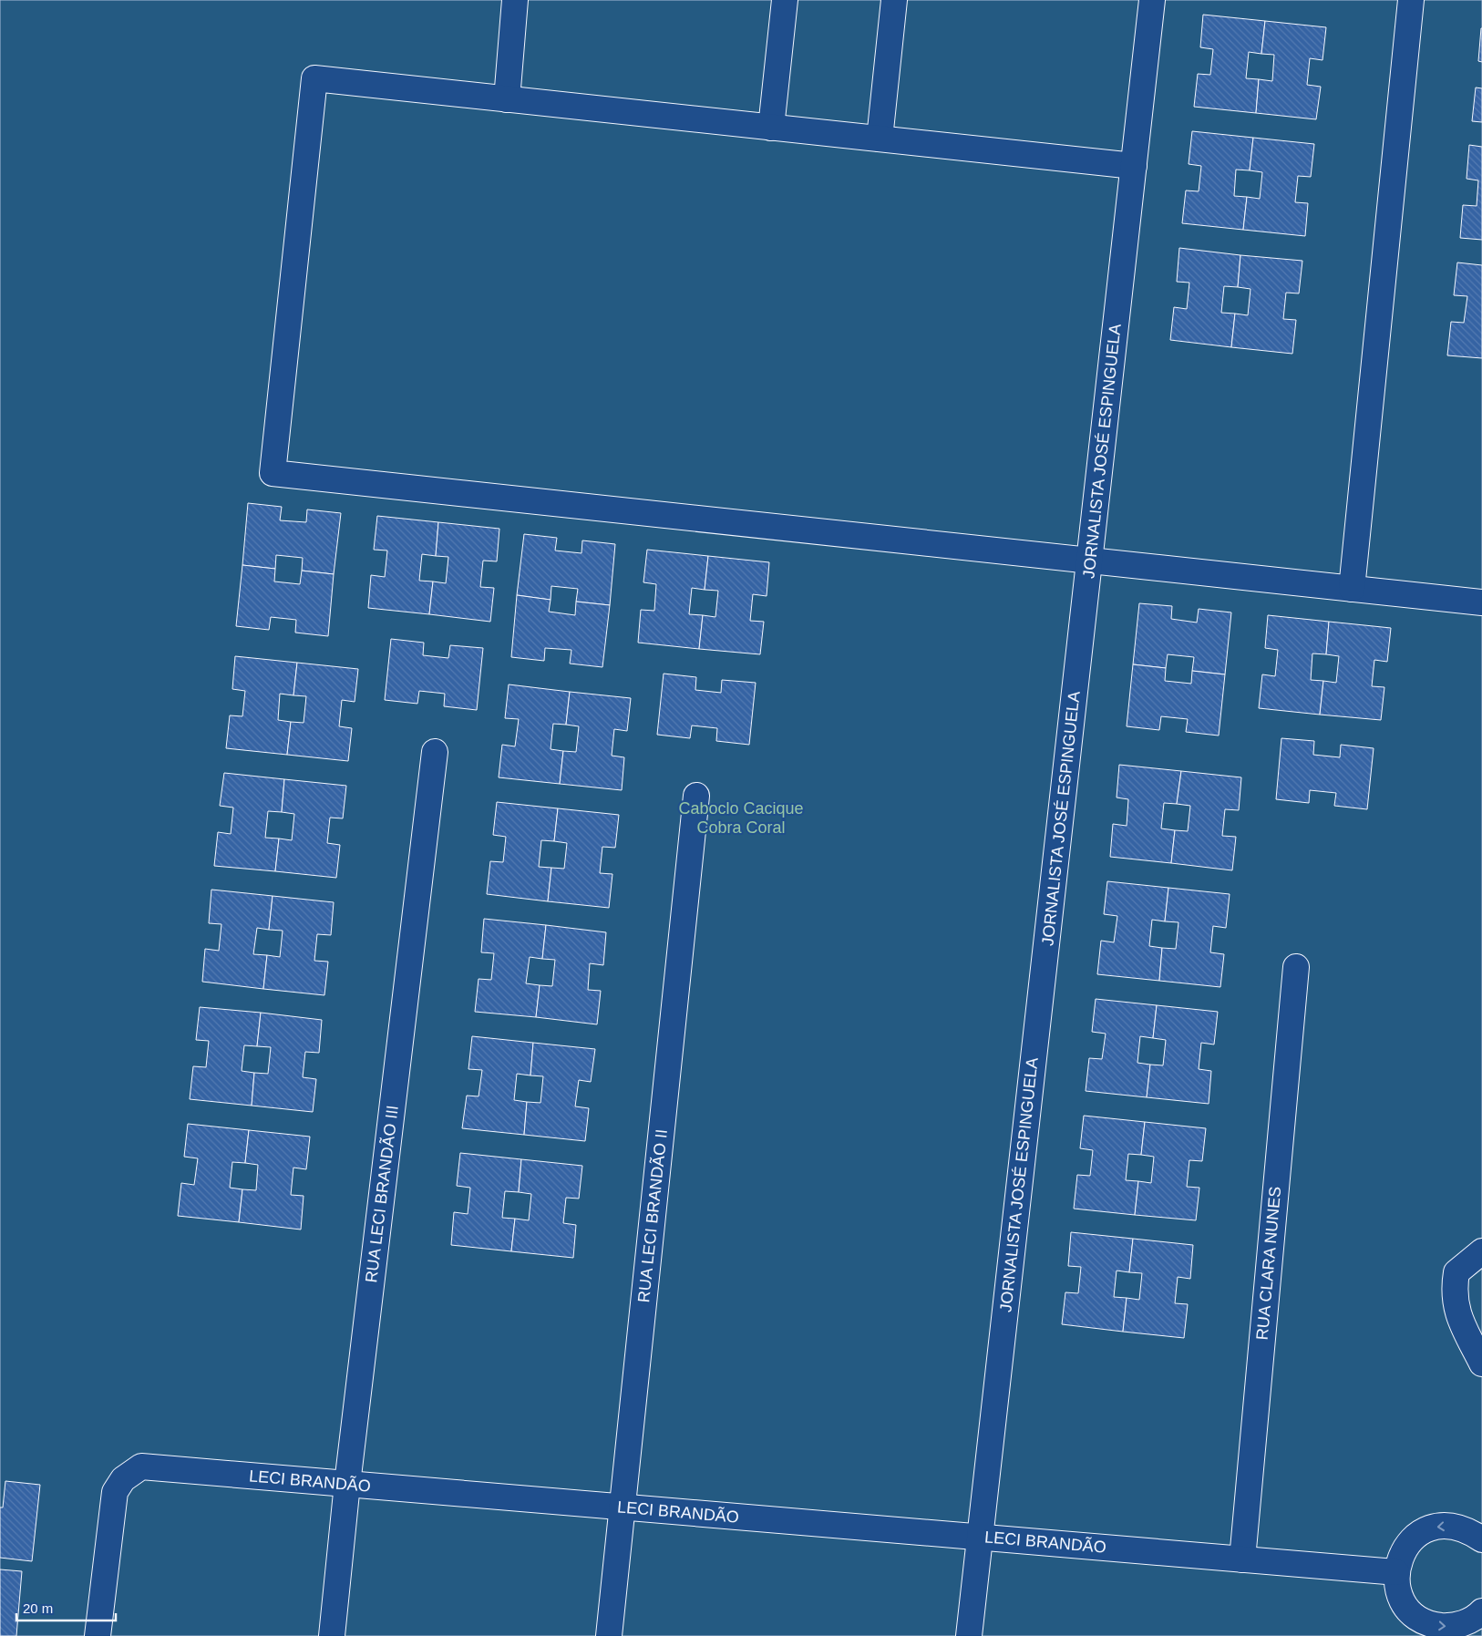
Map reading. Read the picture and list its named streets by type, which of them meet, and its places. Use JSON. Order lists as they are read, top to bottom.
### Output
{
  "streets": {
    "street": [
      "JORNALISTA JOSÉ ESPINGUELA",
      "RUA LECI BRANDÃO III",
      "RUA LECI BRANDÃO II",
      "RUA CLARA NUNES",
      "LECI BRANDÃO"
    ]
  },
  "crossings": [
    ["JORNALISTA JOSÉ ESPINGUELA", "LECI BRANDÃO"],
    ["RUA LECI BRANDÃO III", "LECI BRANDÃO"],
    ["RUA LECI BRANDÃO II", "LECI BRANDÃO"],
    ["RUA CLARA NUNES", "LECI BRANDÃO"]
  ],
  "parks": ["Caboclo Cacique Cobra Coral"],
  "scale_bar": "20 m"
}
